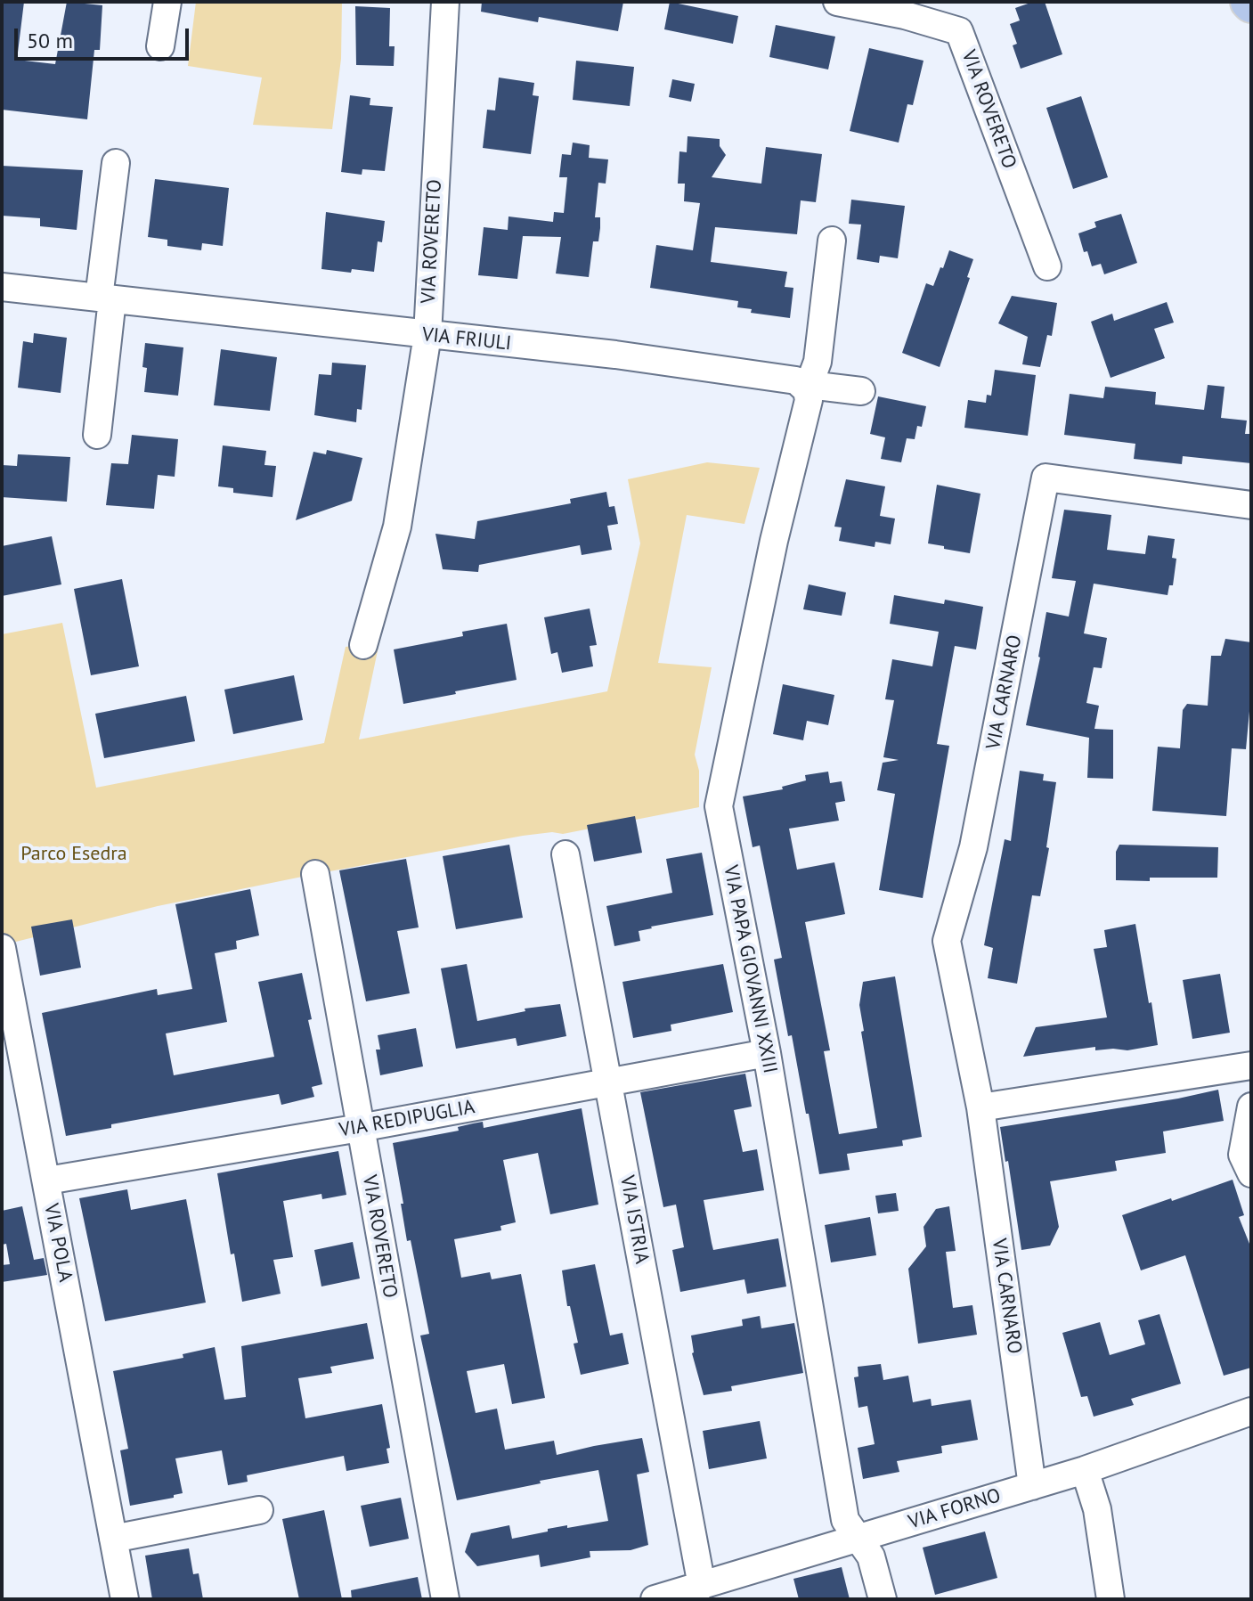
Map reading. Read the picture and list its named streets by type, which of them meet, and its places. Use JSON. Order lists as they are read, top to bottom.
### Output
{
  "streets": {
    "street": [
      "VIA ROVERETO",
      "VIA FRIULI",
      "VIA CARNARO",
      "VIA PAPA GIOVANNI XXIII",
      "VIA REDIPUGLIA",
      "VIA ISTRIA",
      "VIA POLA",
      "VIA FORNO"
    ]
  },
  "crossings": [
    ["VIA ROVERETO", "VIA FRIULI"],
    ["VIA ROVERETO", "VIA REDIPUGLIA"],
    ["VIA FRIULI", "VIA PAPA GIOVANNI XXIII"],
    ["VIA CARNARO", "VIA FORNO"],
    ["VIA PAPA GIOVANNI XXIII", "VIA REDIPUGLIA"],
    ["VIA PAPA GIOVANNI XXIII", "VIA FORNO"],
    ["VIA REDIPUGLIA", "VIA ISTRIA"],
    ["VIA REDIPUGLIA", "VIA POLA"],
    ["VIA ISTRIA", "VIA FORNO"]
  ],
  "parks": ["Parco Esedra"],
  "scale_bar": "50 m"
}
